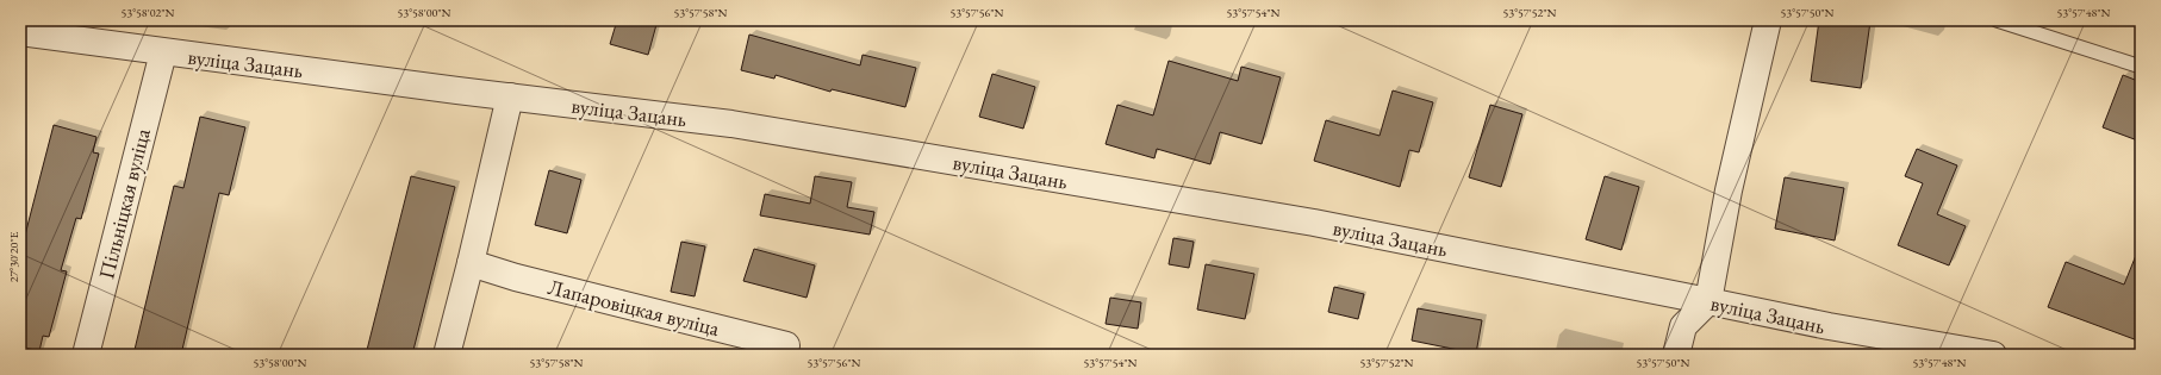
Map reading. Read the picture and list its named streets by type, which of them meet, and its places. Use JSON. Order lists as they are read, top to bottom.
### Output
{
  "streets": {
    "street": ["вуліца Зацань", "Пільніцкая вуліца", "Лапаровіцкая вуліца"]
  },
  "crossings": [
    ["вуліца Зацань", "Пільніцкая вуліца"]
  ],
  "coordinates": [
    "53°58'02\"N",
    "53°58'00\"N",
    "53°57'58\"N",
    "53°57'56\"N",
    "53°57'54\"N",
    "53°57'52\"N",
    "53°57'50\"N",
    "53°57'48\"N",
    "27°30'20\"E"
  ]
}
